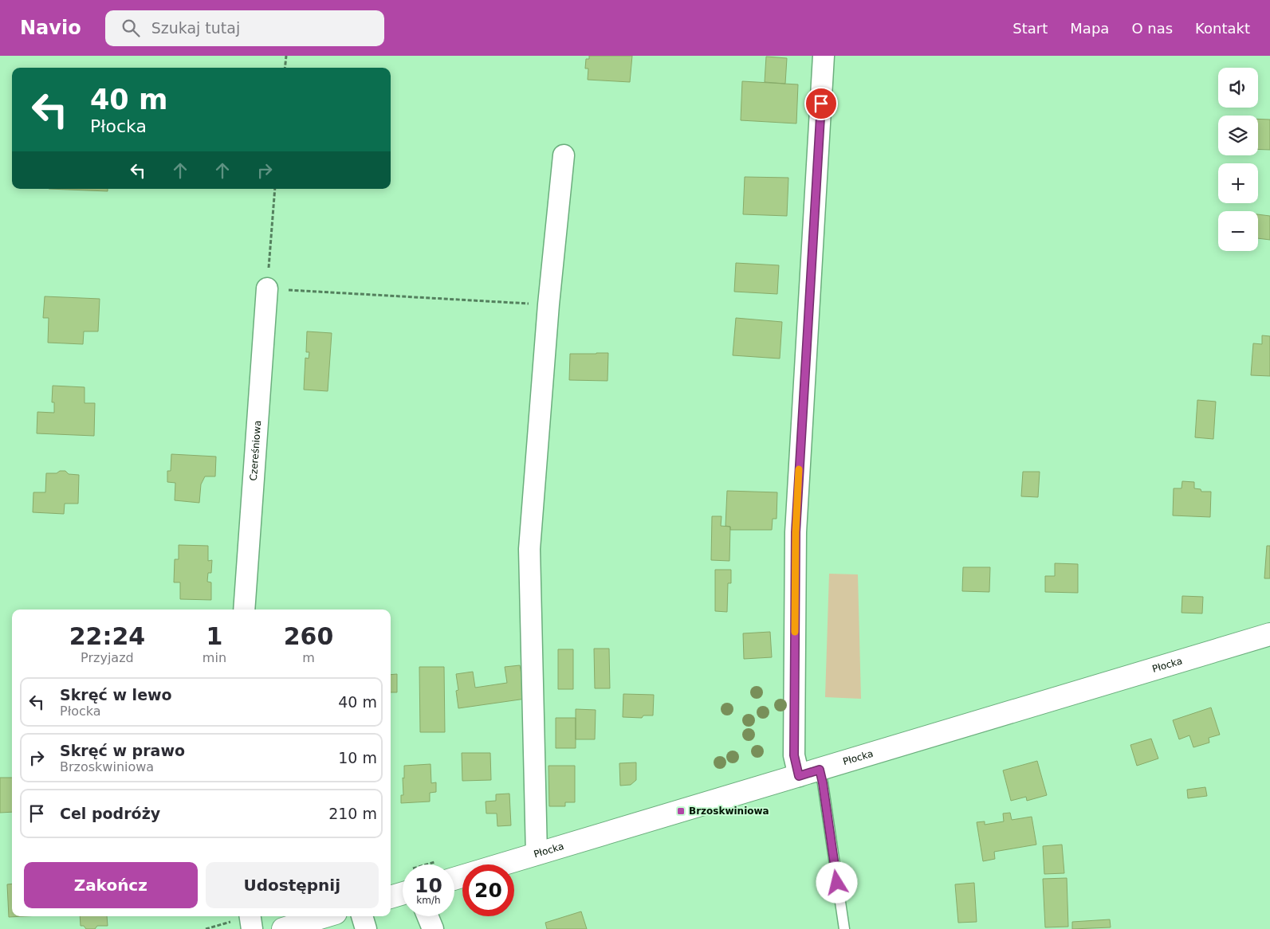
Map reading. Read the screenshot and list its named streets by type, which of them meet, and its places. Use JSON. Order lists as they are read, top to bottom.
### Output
{
  "streets": {
    "street": ["Czereśniowa", "Płocka"]
  },
  "places": {
    "transit": ["Brzoskwiniowa"]
  },
  "page": {
    "header": "Navio",
    "search": "Szukaj tutaj",
    "nav": [
      "Start",
      "Mapa",
      "O nas",
      "Kontakt"
    ],
    "map_buttons": ["+", "−"],
    "turn": ["40 m", "Płocka"],
    "eta": [
      "22:24",
      "Przyjazd",
      "1",
      "min",
      "260",
      "m"
    ],
    "list": [
      {
        "name": "Skręć w lewo",
        "note": "Płocka",
        "value": "40 m"
      },
      {
        "name": "Skręć w prawo",
        "note": "Brzoskwiniowa",
        "value": "10 m"
      },
      {
        "name": "Cel podróży",
        "value": "210 m"
      }
    ],
    "buttons": ["Zakończ", "Udostępnij"],
    "speed": "10 km/h",
    "limit": "20"
  }
}
